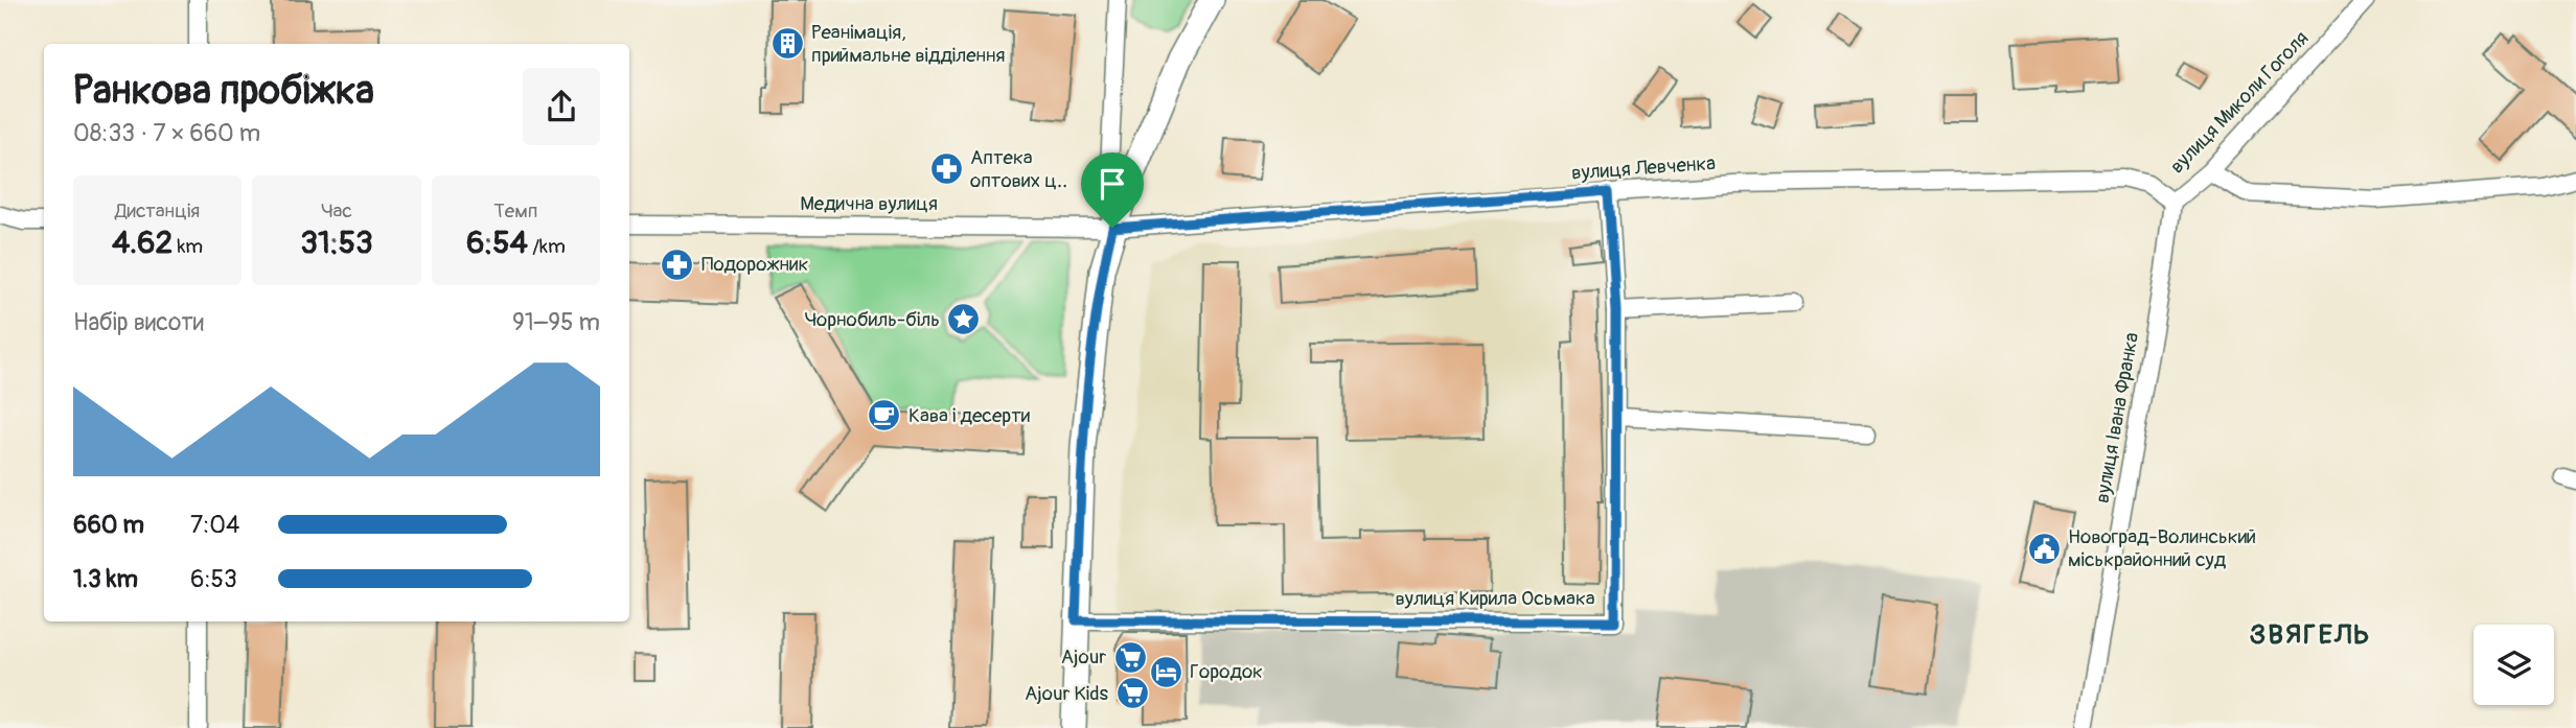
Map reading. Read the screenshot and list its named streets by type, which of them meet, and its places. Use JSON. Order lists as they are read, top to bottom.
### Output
{
  "streets": {
    "street": [
      "вулиця Миколи Гоголя",
      "вулиця Левченка",
      "Медична вулиця",
      "вулиця Івана Франка",
      "вулиця Кирила Осьмака"
    ]
  },
  "crossings": [
    ["вулиця Миколи Гоголя", "вулиця Левченка"],
    ["вулиця Миколи Гоголя", "вулиця Івана Франка"],
    ["вулиця Левченка", "Медична вулиця"],
    ["вулиця Левченка", "вулиця Івана Франка"],
    ["вулиця Левченка", "вулиця Кирила Осьмака"]
  ],
  "districts": ["ЗВЯГЕЛЬ"],
  "places": {
    "building": ["Реанімація, приймальне відділення"],
    "pharmacy": ["Аптека оптових ц‥", "Подорожник"],
    "place": ["Чорнобиль-біль"],
    "cafe": ["Кава і десерти"],
    "public building": ["Новоград-Волинський міськрайонний суд"],
    "supermarket": ["Ajour", "Ajour Kids"],
    "hotel": ["Городок"]
  },
  "page": {
    "heading": ["Ранкова пробіжка", "08:33 · 7 × 660 m"],
    "stats": [
      ["Дистанція", "4.62 km"],
      ["Час", "31:53"],
      ["Темп", "6:54 /km"]
    ],
    "chart": ["Набір висоти", "91–95 m"],
    "list": [
      {
        "name": "660 m",
        "note": "7:04"
      },
      {
        "name": "1.3 km",
        "note": "6:53"
      }
    ]
  }
}
